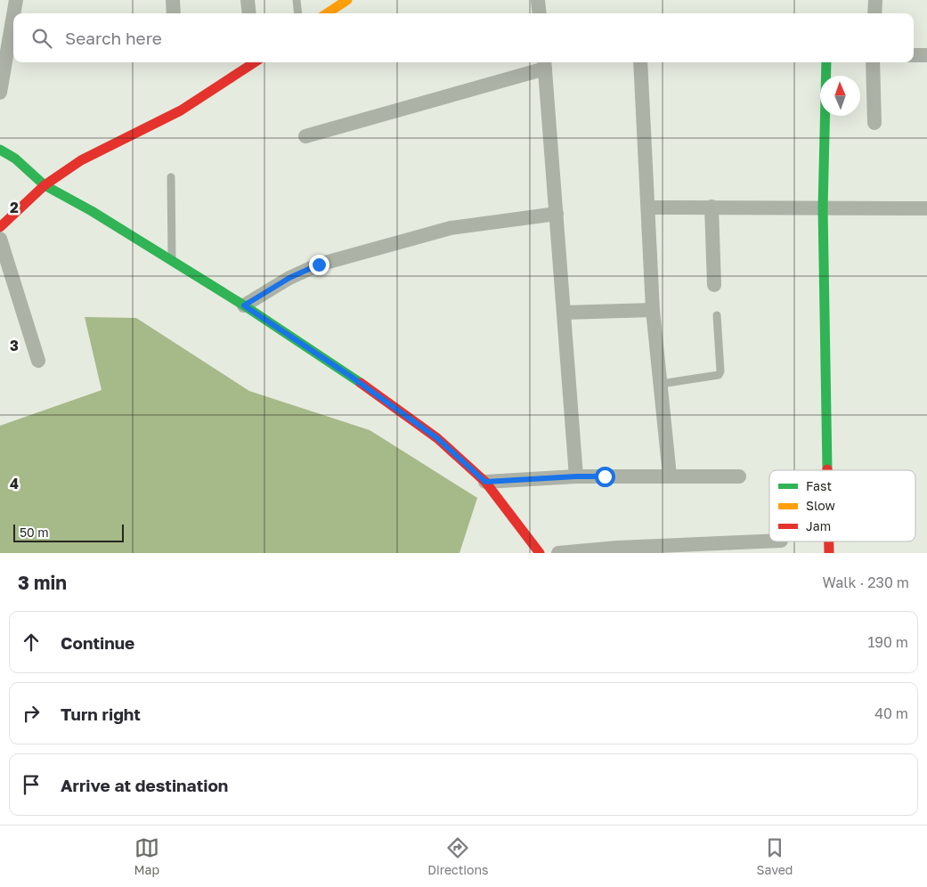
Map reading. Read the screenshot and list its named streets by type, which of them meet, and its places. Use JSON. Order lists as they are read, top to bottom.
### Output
{
  "legend": ["Fast", "Slow", "Jam"],
  "scale_bar": "50 m",
  "north": "top",
  "page": {
    "search": "Search here",
    "scale": "50 m",
    "heading": ["3 min", "Walk · 230 m"],
    "list": [
      ["Continue", "190 m"],
      ["Turn right", "40 m"],
      "Arrive at destination"
    ],
    "nav": ["Map", "Directions", "Saved"]
  },
  "grid": {
    "rows": ["2", "3", "4"]
  }
}
